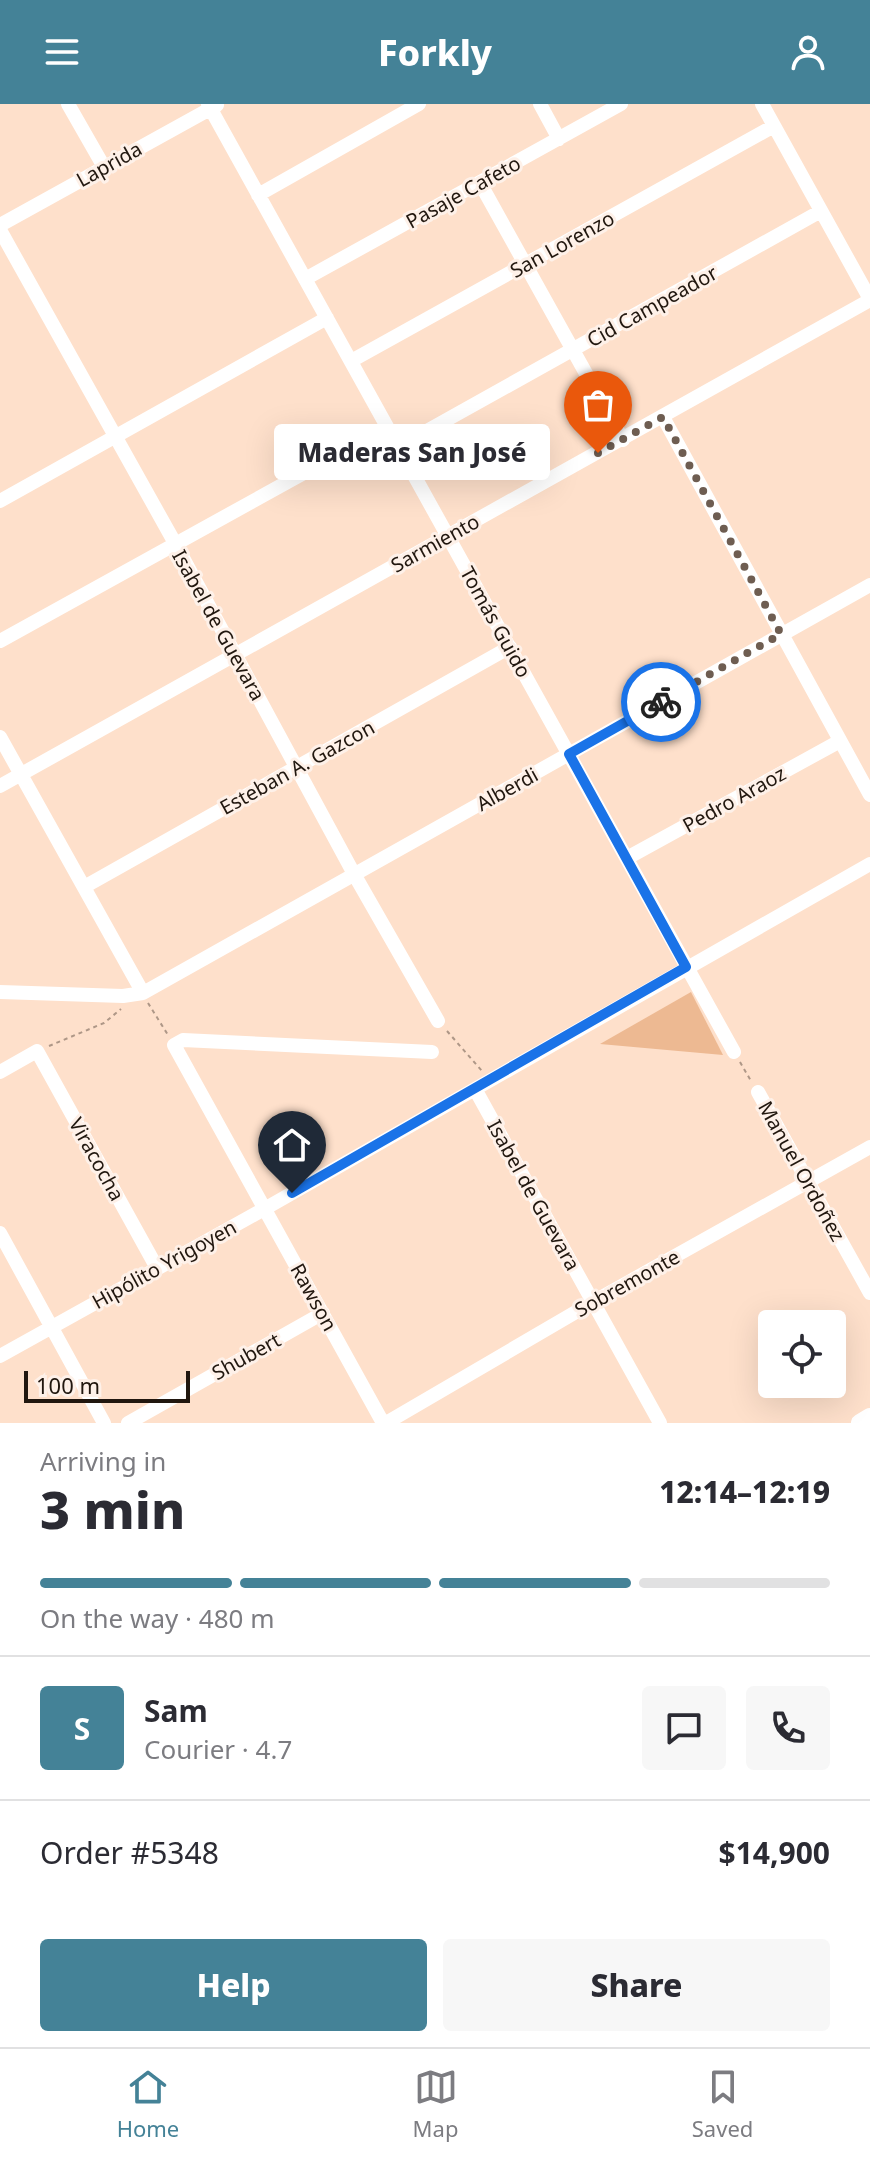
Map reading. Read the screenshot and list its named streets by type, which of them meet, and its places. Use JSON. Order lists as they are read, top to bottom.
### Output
{
  "streets": {
    "street": [
      "Laprida",
      "Pasaje Cafeto",
      "San Lorenzo",
      "Cid Campeador",
      "Sarmiento",
      "Tomás Guido",
      "Isabel de Guevara",
      "Esteban A. Gazcon",
      "Alberdi",
      "Pedro Araoz",
      "Viracocha",
      "Manuel Ordoñez",
      "Hipólito Yrigoyen",
      "Sobremonte",
      "Rawson",
      "Shubert"
    ]
  },
  "crossings": [
    ["Laprida", "Tomás Guido"],
    ["Laprida", "Isabel de Guevara"],
    ["Pasaje Cafeto", "Tomás Guido"],
    ["San Lorenzo", "Tomás Guido"],
    ["Cid Campeador", "Tomás Guido"],
    ["Sarmiento", "Tomás Guido"],
    ["Sarmiento", "Isabel de Guevara"],
    ["Tomás Guido", "Esteban A. Gazcon"],
    ["Tomás Guido", "Alberdi"],
    ["Tomás Guido", "Pedro Araoz"],
    ["Tomás Guido", "Hipólito Yrigoyen"],
    ["Isabel de Guevara", "Esteban A. Gazcon"],
    ["Isabel de Guevara", "Alberdi"],
    ["Isabel de Guevara", "Hipólito Yrigoyen"],
    ["Isabel de Guevara", "Sobremonte"],
    ["Viracocha", "Hipólito Yrigoyen"],
    ["Manuel Ordoñez", "Sobremonte"],
    ["Hipólito Yrigoyen", "Rawson"],
    ["Sobremonte", "Rawson"],
    ["Rawson", "Shubert"]
  ],
  "places": ["Maderas San José"],
  "scale_bar": "100 m",
  "page": {
    "header": "Forkly",
    "bubble": "Maderas San José",
    "scale": "100 m",
    "heading": ["3 min", "Arriving in", "12:14–12:19"],
    "panel": [
      "Sam",
      "Courier · 4.7",
      "Order #5348",
      "$14,900"
    ],
    "bar": "On the way · 480 m",
    "round": "S",
    "buttons": ["Help", "Share"],
    "tabs": ["Home", "Map", "Saved"]
  }
}
